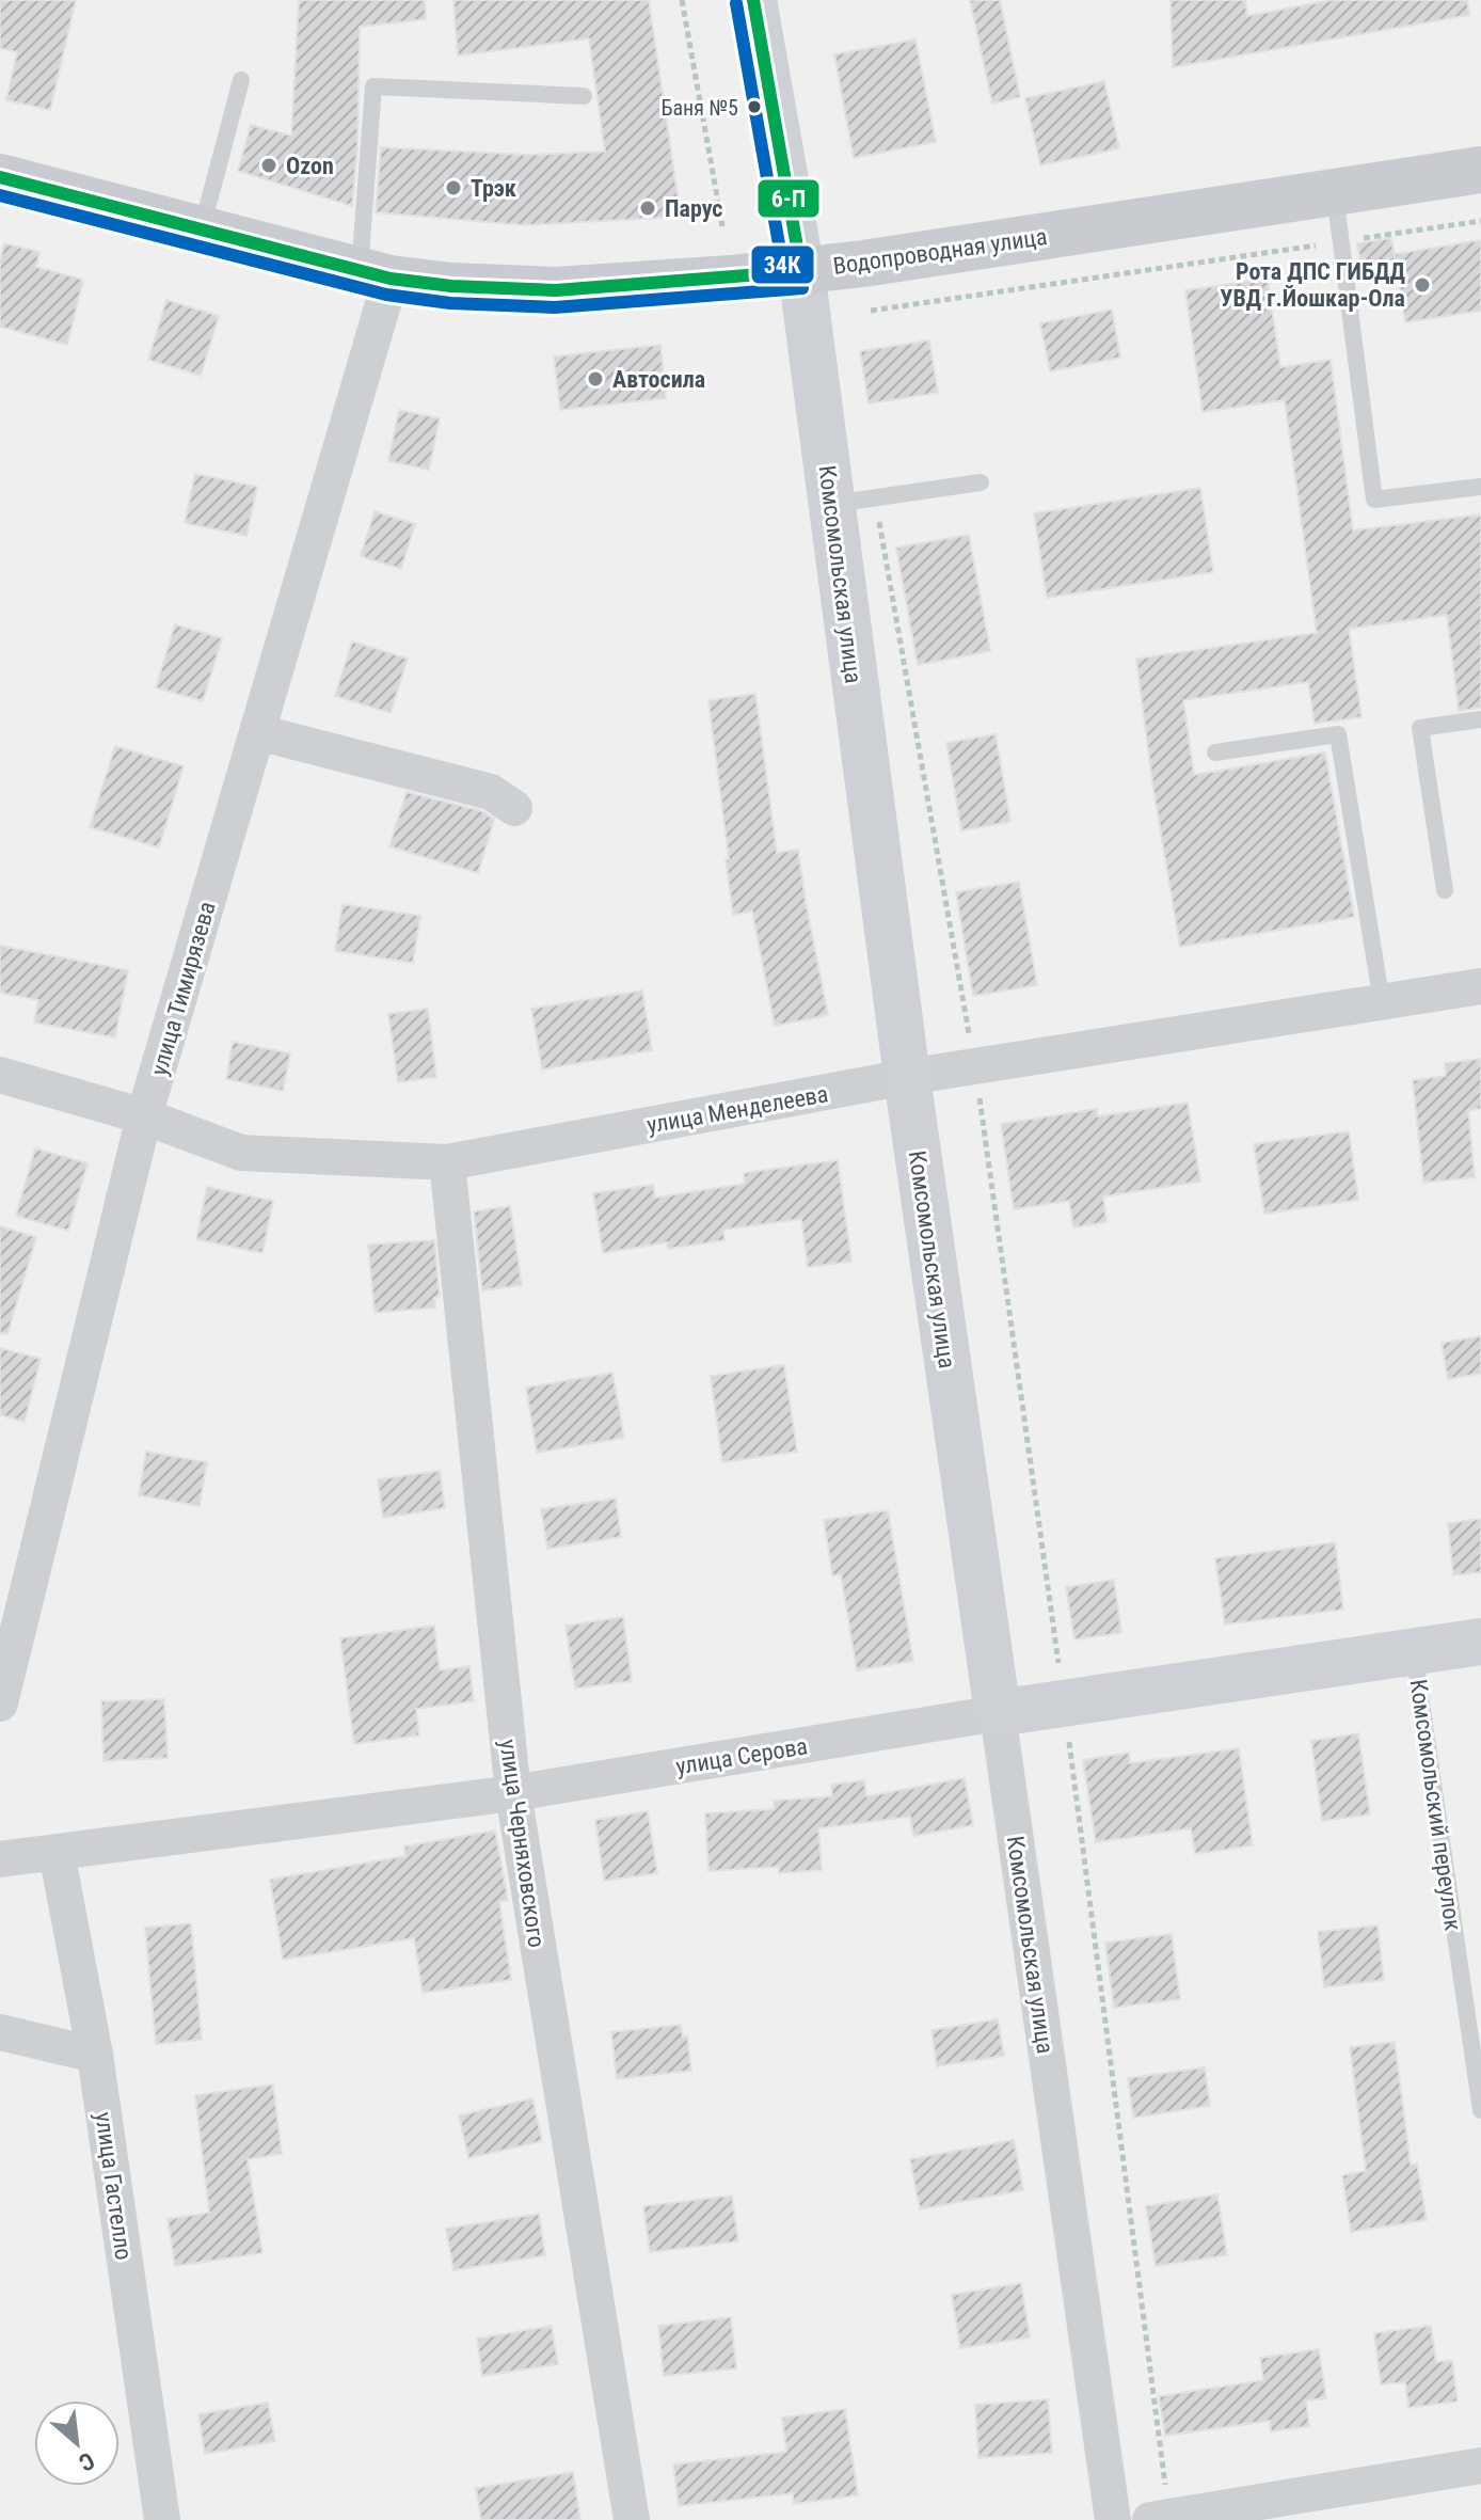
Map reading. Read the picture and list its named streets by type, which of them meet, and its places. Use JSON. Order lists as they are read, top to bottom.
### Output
{
  "streets": {
    "main road": ["Водопроводная улица", "Комсомольская улица", "улица Серова"],
    "street": [
      "улица Тимирязева",
      "улица Менделеева",
      "улица Черняховского",
      "улица Гастелло"
    ],
    "lane": ["Комсомольский переулок"]
  },
  "crossings": [
    ["Водопроводная улица", "Комсомольская улица"],
    ["Водопроводная улица", "улица Тимирязева"],
    ["Комсомольская улица", "улица Менделеева"],
    ["Комсомольская улица", "улица Серова"],
    ["улица Тимирязева", "улица Менделеева"],
    ["улица Менделеева", "улица Черняховского"],
    ["улица Серова", "Комсомольский переулок"],
    ["улица Серова", "улица Черняховского"],
    ["улица Серова", "улица Гастелло"]
  ],
  "places": [
    "Баня №5",
    "Ozon",
    "Трэк",
    "Парус",
    "Рота ДПС ГИБДД УВД г.Йошкар-Ола",
    "Автосила"
  ],
  "lines": ["transit line 6-П", "transit line 34К"],
  "north": "bottom right"
}
